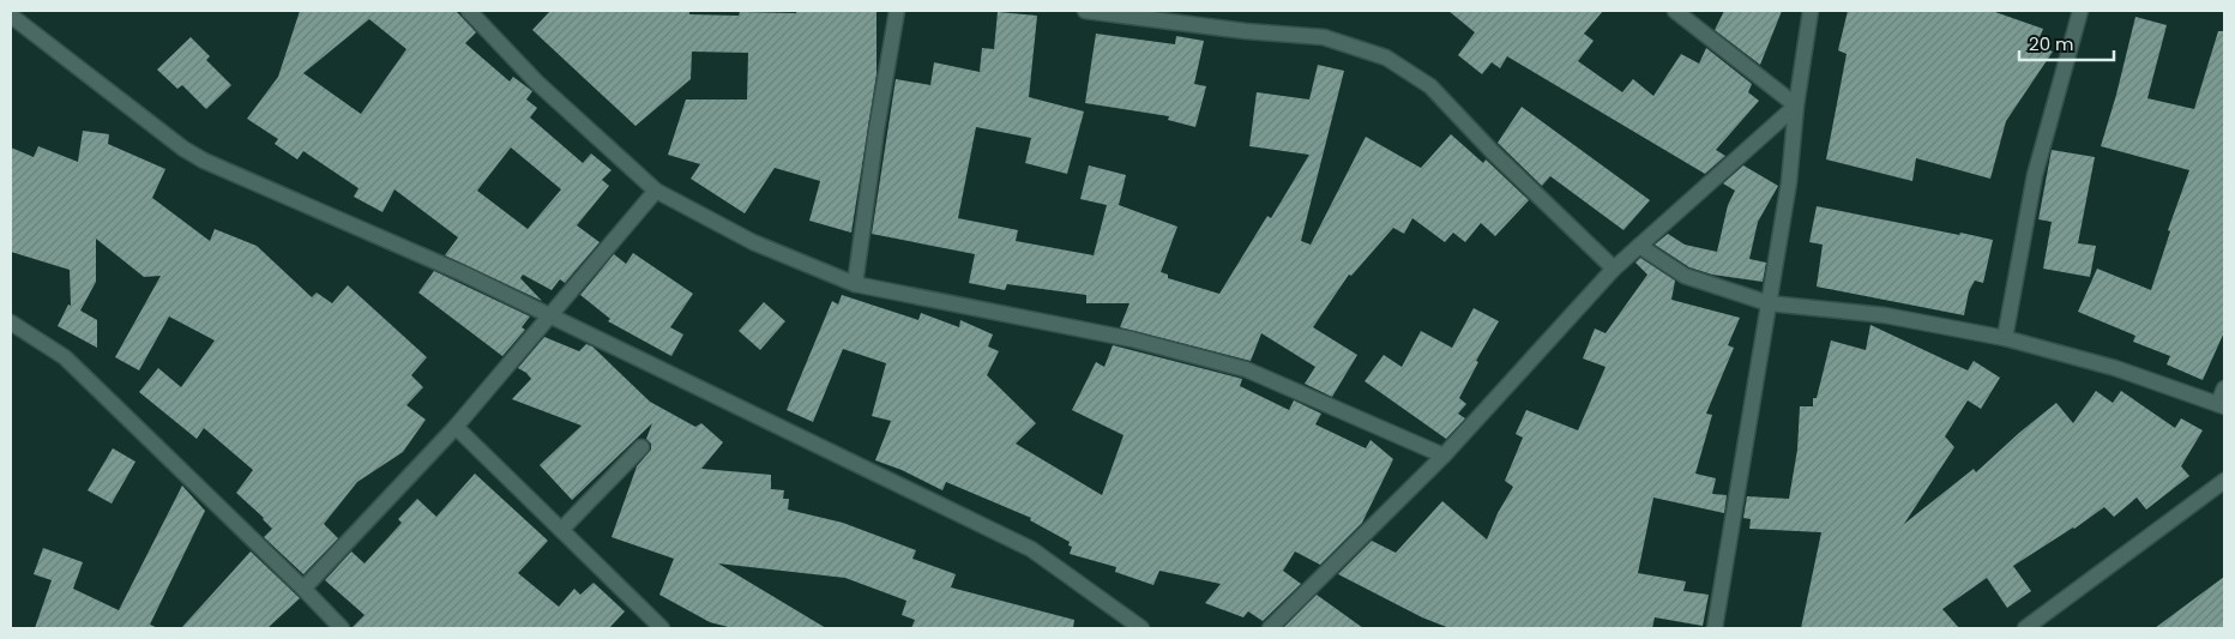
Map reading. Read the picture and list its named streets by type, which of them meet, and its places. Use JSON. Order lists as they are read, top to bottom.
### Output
{
  "scale_bar": "20 m"
}
